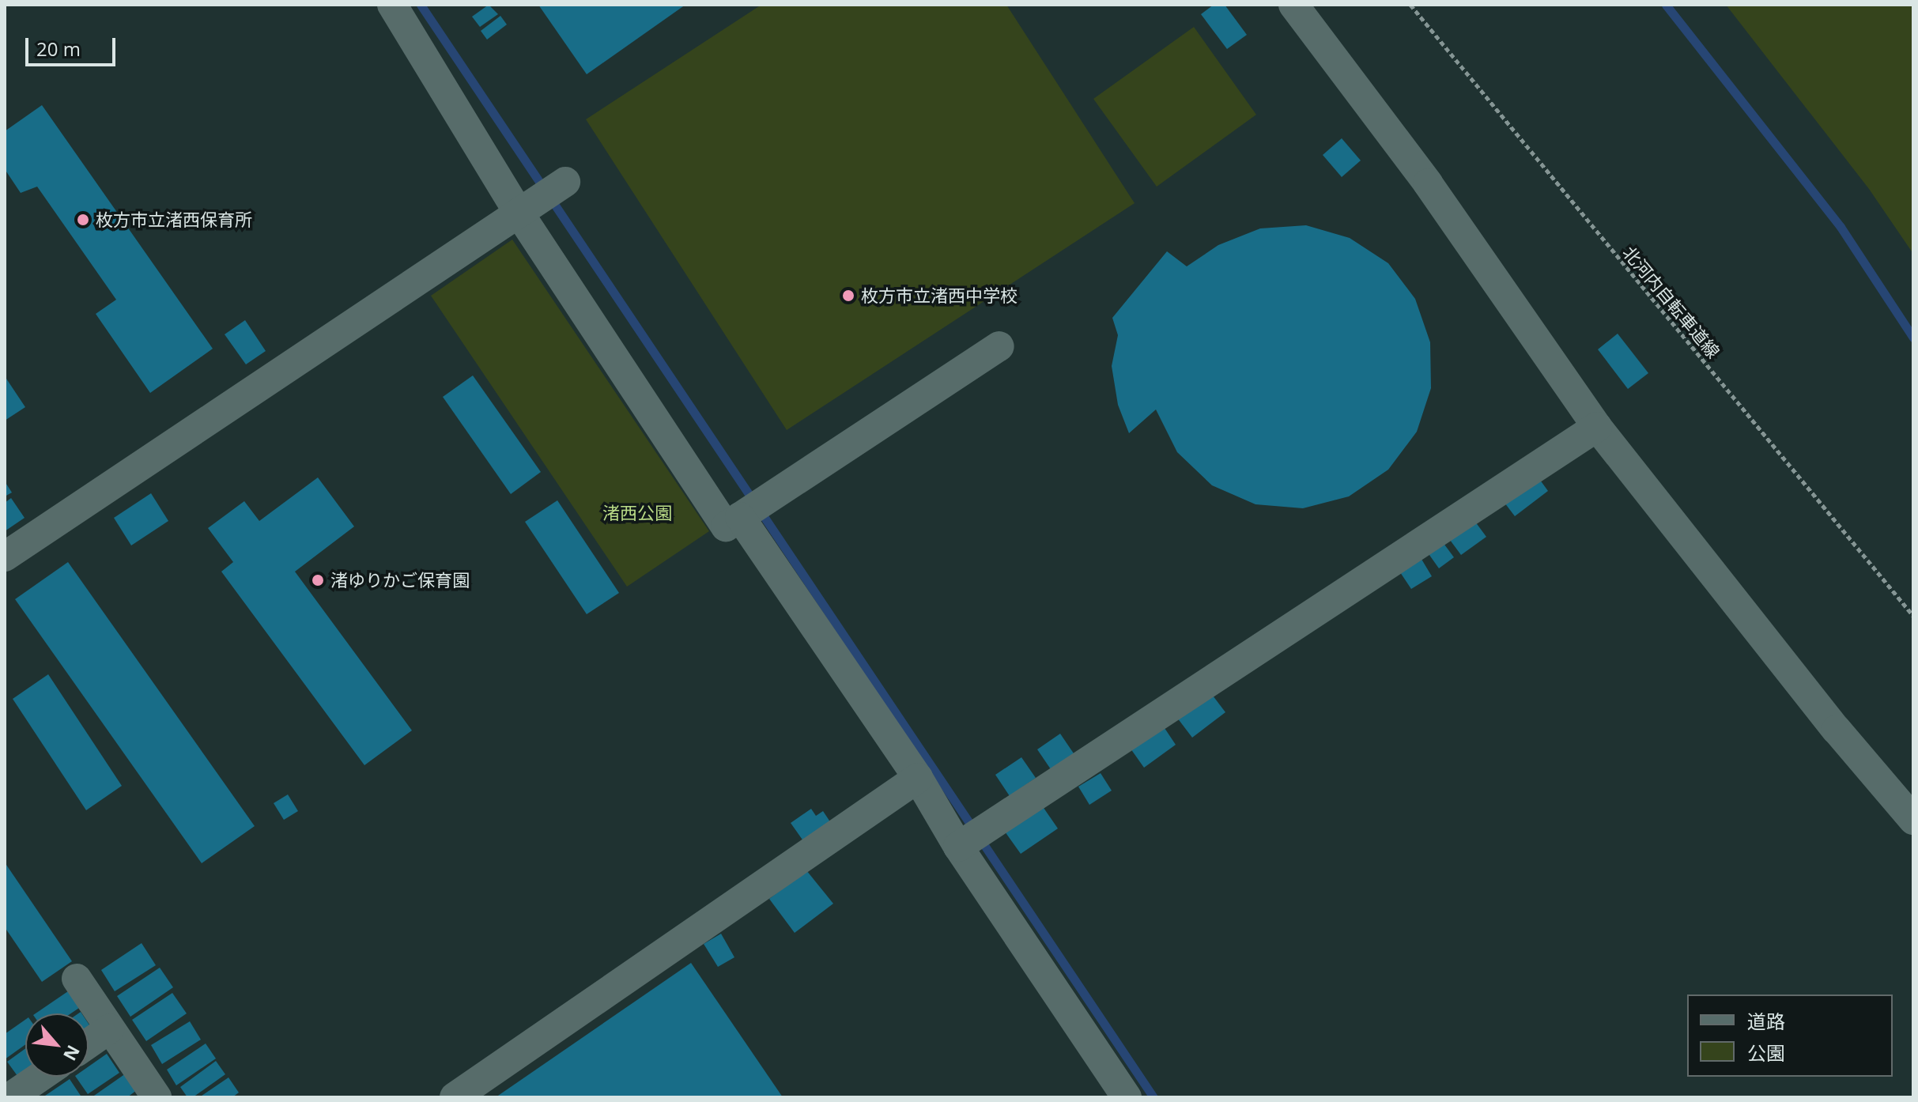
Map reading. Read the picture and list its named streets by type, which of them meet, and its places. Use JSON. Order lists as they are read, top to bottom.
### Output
{
  "streets": {
    "path": ["北河内自転車道線"]
  },
  "parks": ["渚西公園"],
  "places": ["枚方市立渚西保育所", "枚方市立渚西中学校", "渚ゆりかご保育園"],
  "legend": ["道路", "公園"],
  "scale_bar": "20 m",
  "north": "bottom right"
}
